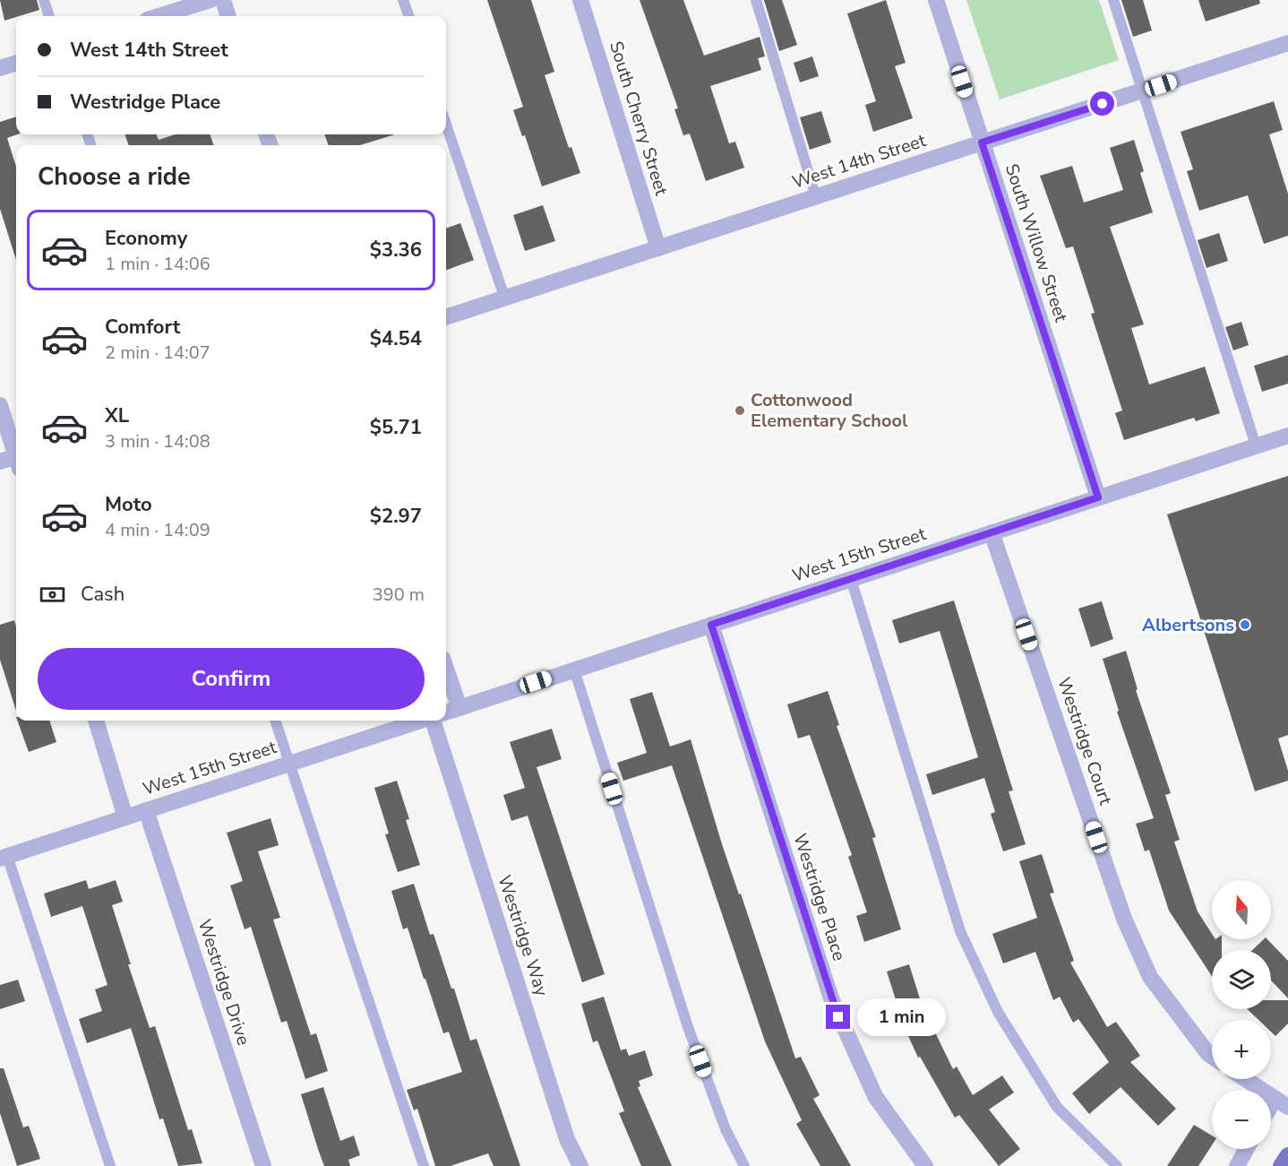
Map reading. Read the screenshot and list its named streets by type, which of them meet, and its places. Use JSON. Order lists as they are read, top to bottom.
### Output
{
  "streets": {
    "street": [
      "South Cherry Street",
      "West 14th Street",
      "South Willow Street",
      "West 15th Street",
      "Westridge Court",
      "Westridge Place",
      "Westridge Way",
      "Westridge Drive"
    ]
  },
  "crossings": [
    ["South Cherry Street", "West 14th Street"],
    ["West 14th Street", "South Willow Street"],
    ["South Willow Street", "West 15th Street"],
    ["West 15th Street", "Westridge Court"],
    ["West 15th Street", "Westridge Place"],
    ["West 15th Street", "Westridge Drive"]
  ],
  "places": ["Cottonwood Elementary School", "Albertsons"],
  "north": "top",
  "page": {
    "banner": ["West 14th Street", "Westridge Place"],
    "heading": "Choose a ride",
    "list": [
      {
        "name": "Economy",
        "note": "1 min · 14:06",
        "value": "$3.36"
      },
      {
        "name": "Comfort",
        "note": "2 min · 14:07",
        "value": "$4.54"
      },
      {
        "name": "XL",
        "note": "3 min · 14:08",
        "value": "$5.71"
      },
      {
        "name": "Moto",
        "note": "4 min · 14:09",
        "value": "$2.97"
      }
    ],
    "pay": ["Cash", "390 m"],
    "buttons": "Confirm",
    "map_buttons": ["+", "−"],
    "bubble": "1 min"
  }
}
